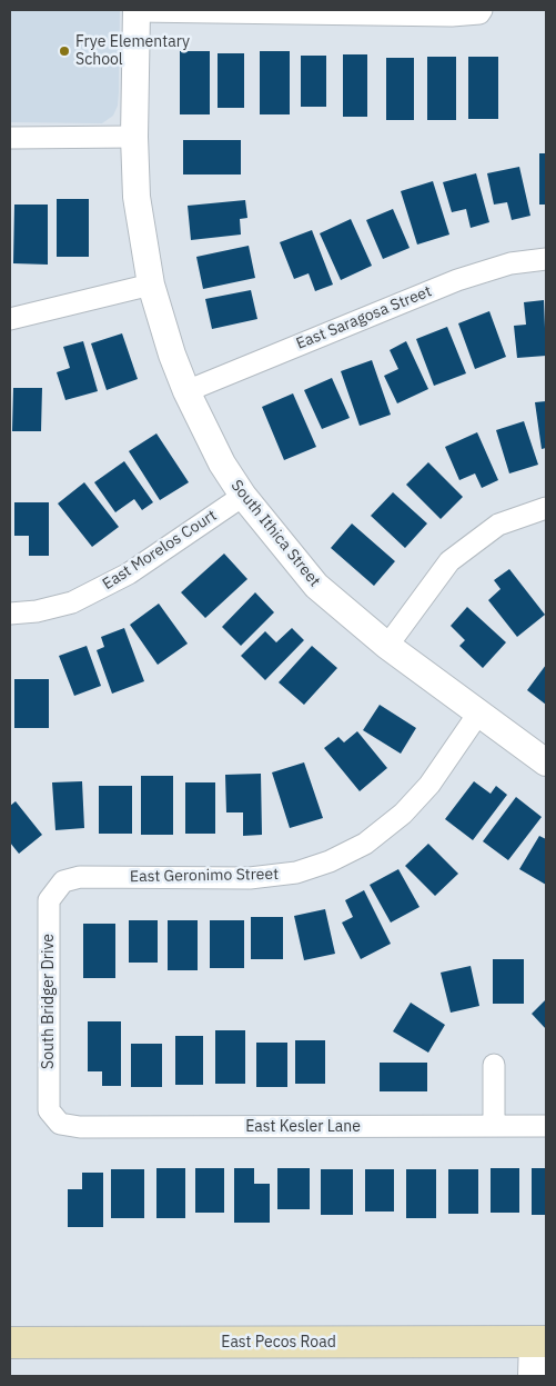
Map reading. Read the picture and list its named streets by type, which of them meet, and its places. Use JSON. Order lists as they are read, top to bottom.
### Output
{
  "streets": {
    "main road": ["East Pecos Road"],
    "street": [
      "East Saragosa Street",
      "South Ithica Street",
      "East Morelos Court",
      "East Geronimo Street",
      "South Bridger Drive",
      "East Kesler Lane"
    ]
  },
  "crossings": [
    ["East Saragosa Street", "South Ithica Street"],
    ["South Ithica Street", "East Morelos Court"],
    ["South Ithica Street", "East Geronimo Street"],
    ["East Geronimo Street", "South Bridger Drive"],
    ["South Bridger Drive", "East Kesler Lane"]
  ],
  "places": ["Frye Elementary School"]
}
